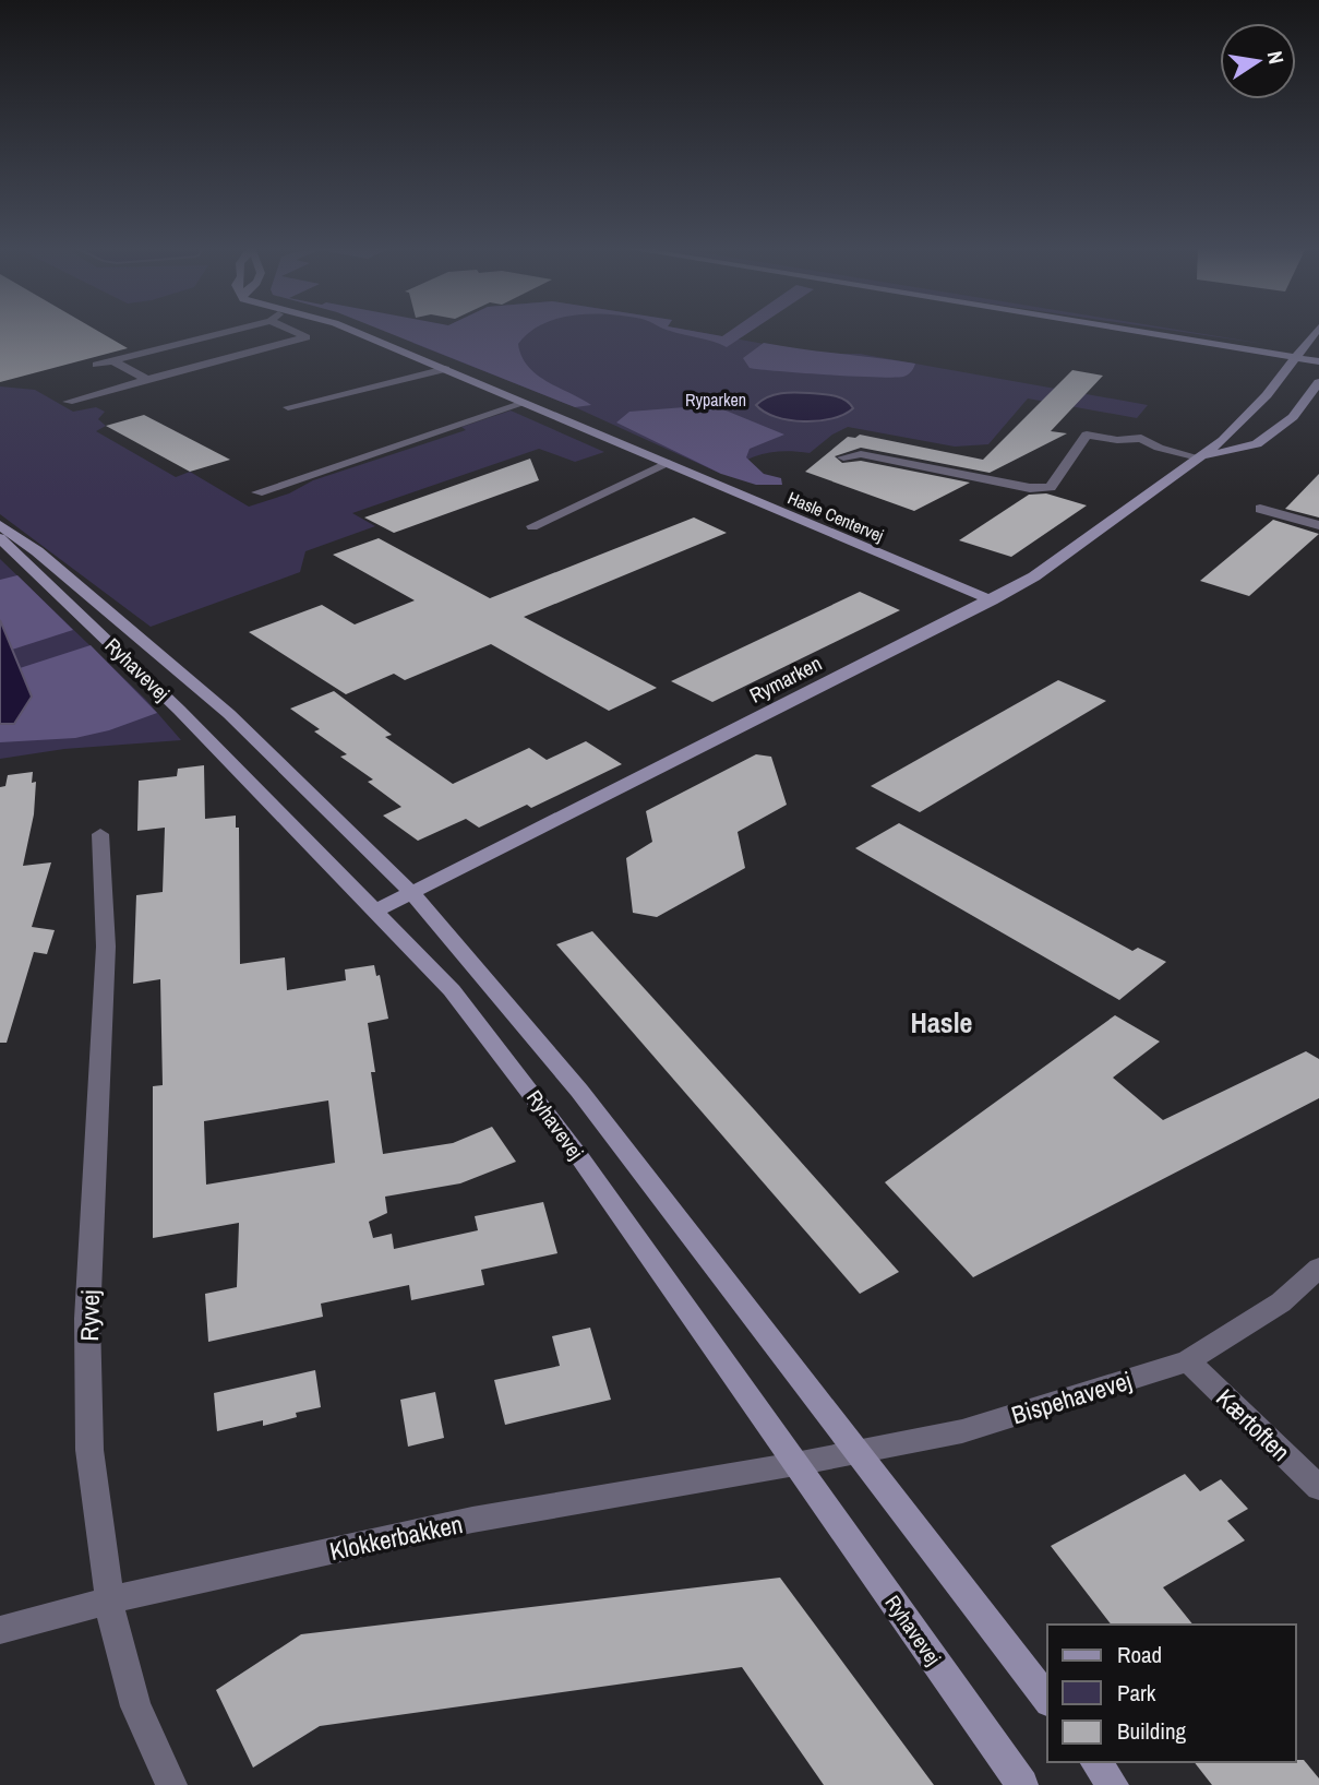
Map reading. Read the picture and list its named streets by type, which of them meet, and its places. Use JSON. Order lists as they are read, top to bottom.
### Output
{
  "streets": {
    "street": [
      "Hasle Centervej",
      "Ryhavevej",
      "Rymarken",
      "Ryvej",
      "Bispehavevej",
      "Kærtoften",
      "Klokkerbakken"
    ]
  },
  "crossings": [
    ["Hasle Centervej", "Rymarken"],
    ["Ryhavevej", "Rymarken"],
    ["Ryhavevej", "Bispehavevej"],
    ["Ryhavevej", "Klokkerbakken"],
    ["Ryvej", "Klokkerbakken"],
    ["Bispehavevej", "Kærtoften"],
    ["Bispehavevej", "Klokkerbakken"]
  ],
  "districts": ["Hasle"],
  "parks": ["Ryparken"],
  "legend": ["Road", "Park", "Building"],
  "north": "right"
}
